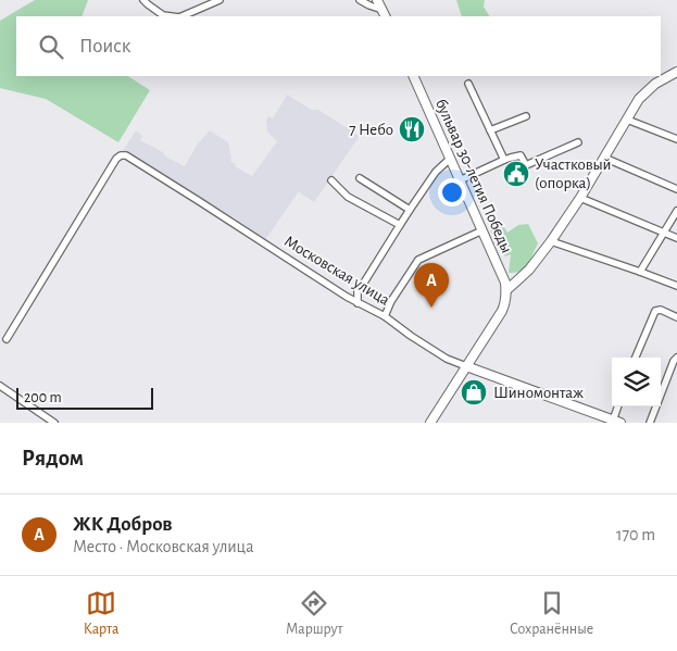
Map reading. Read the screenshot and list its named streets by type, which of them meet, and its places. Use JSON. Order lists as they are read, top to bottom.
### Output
{
  "streets": {
    "main road": ["бульвар 30-летия Победы"],
    "street": ["Московская улица"]
  },
  "places": {
    "restaurant": ["7 Небо"],
    "public building": ["Участковый (опорка)"],
    "shop": ["Шиномонтаж"]
  },
  "scale_bar": "200 m",
  "page": {
    "search": "Поиск",
    "pins": "A",
    "scale": "200 m",
    "heading": "Рядом",
    "list": [
      {
        "mark": "A",
        "name": "ЖК Добров",
        "note": "Место · Московская улица",
        "value": "170 m"
      }
    ],
    "nav": ["Карта", "Маршрут", "Сохранённые"]
  }
}
